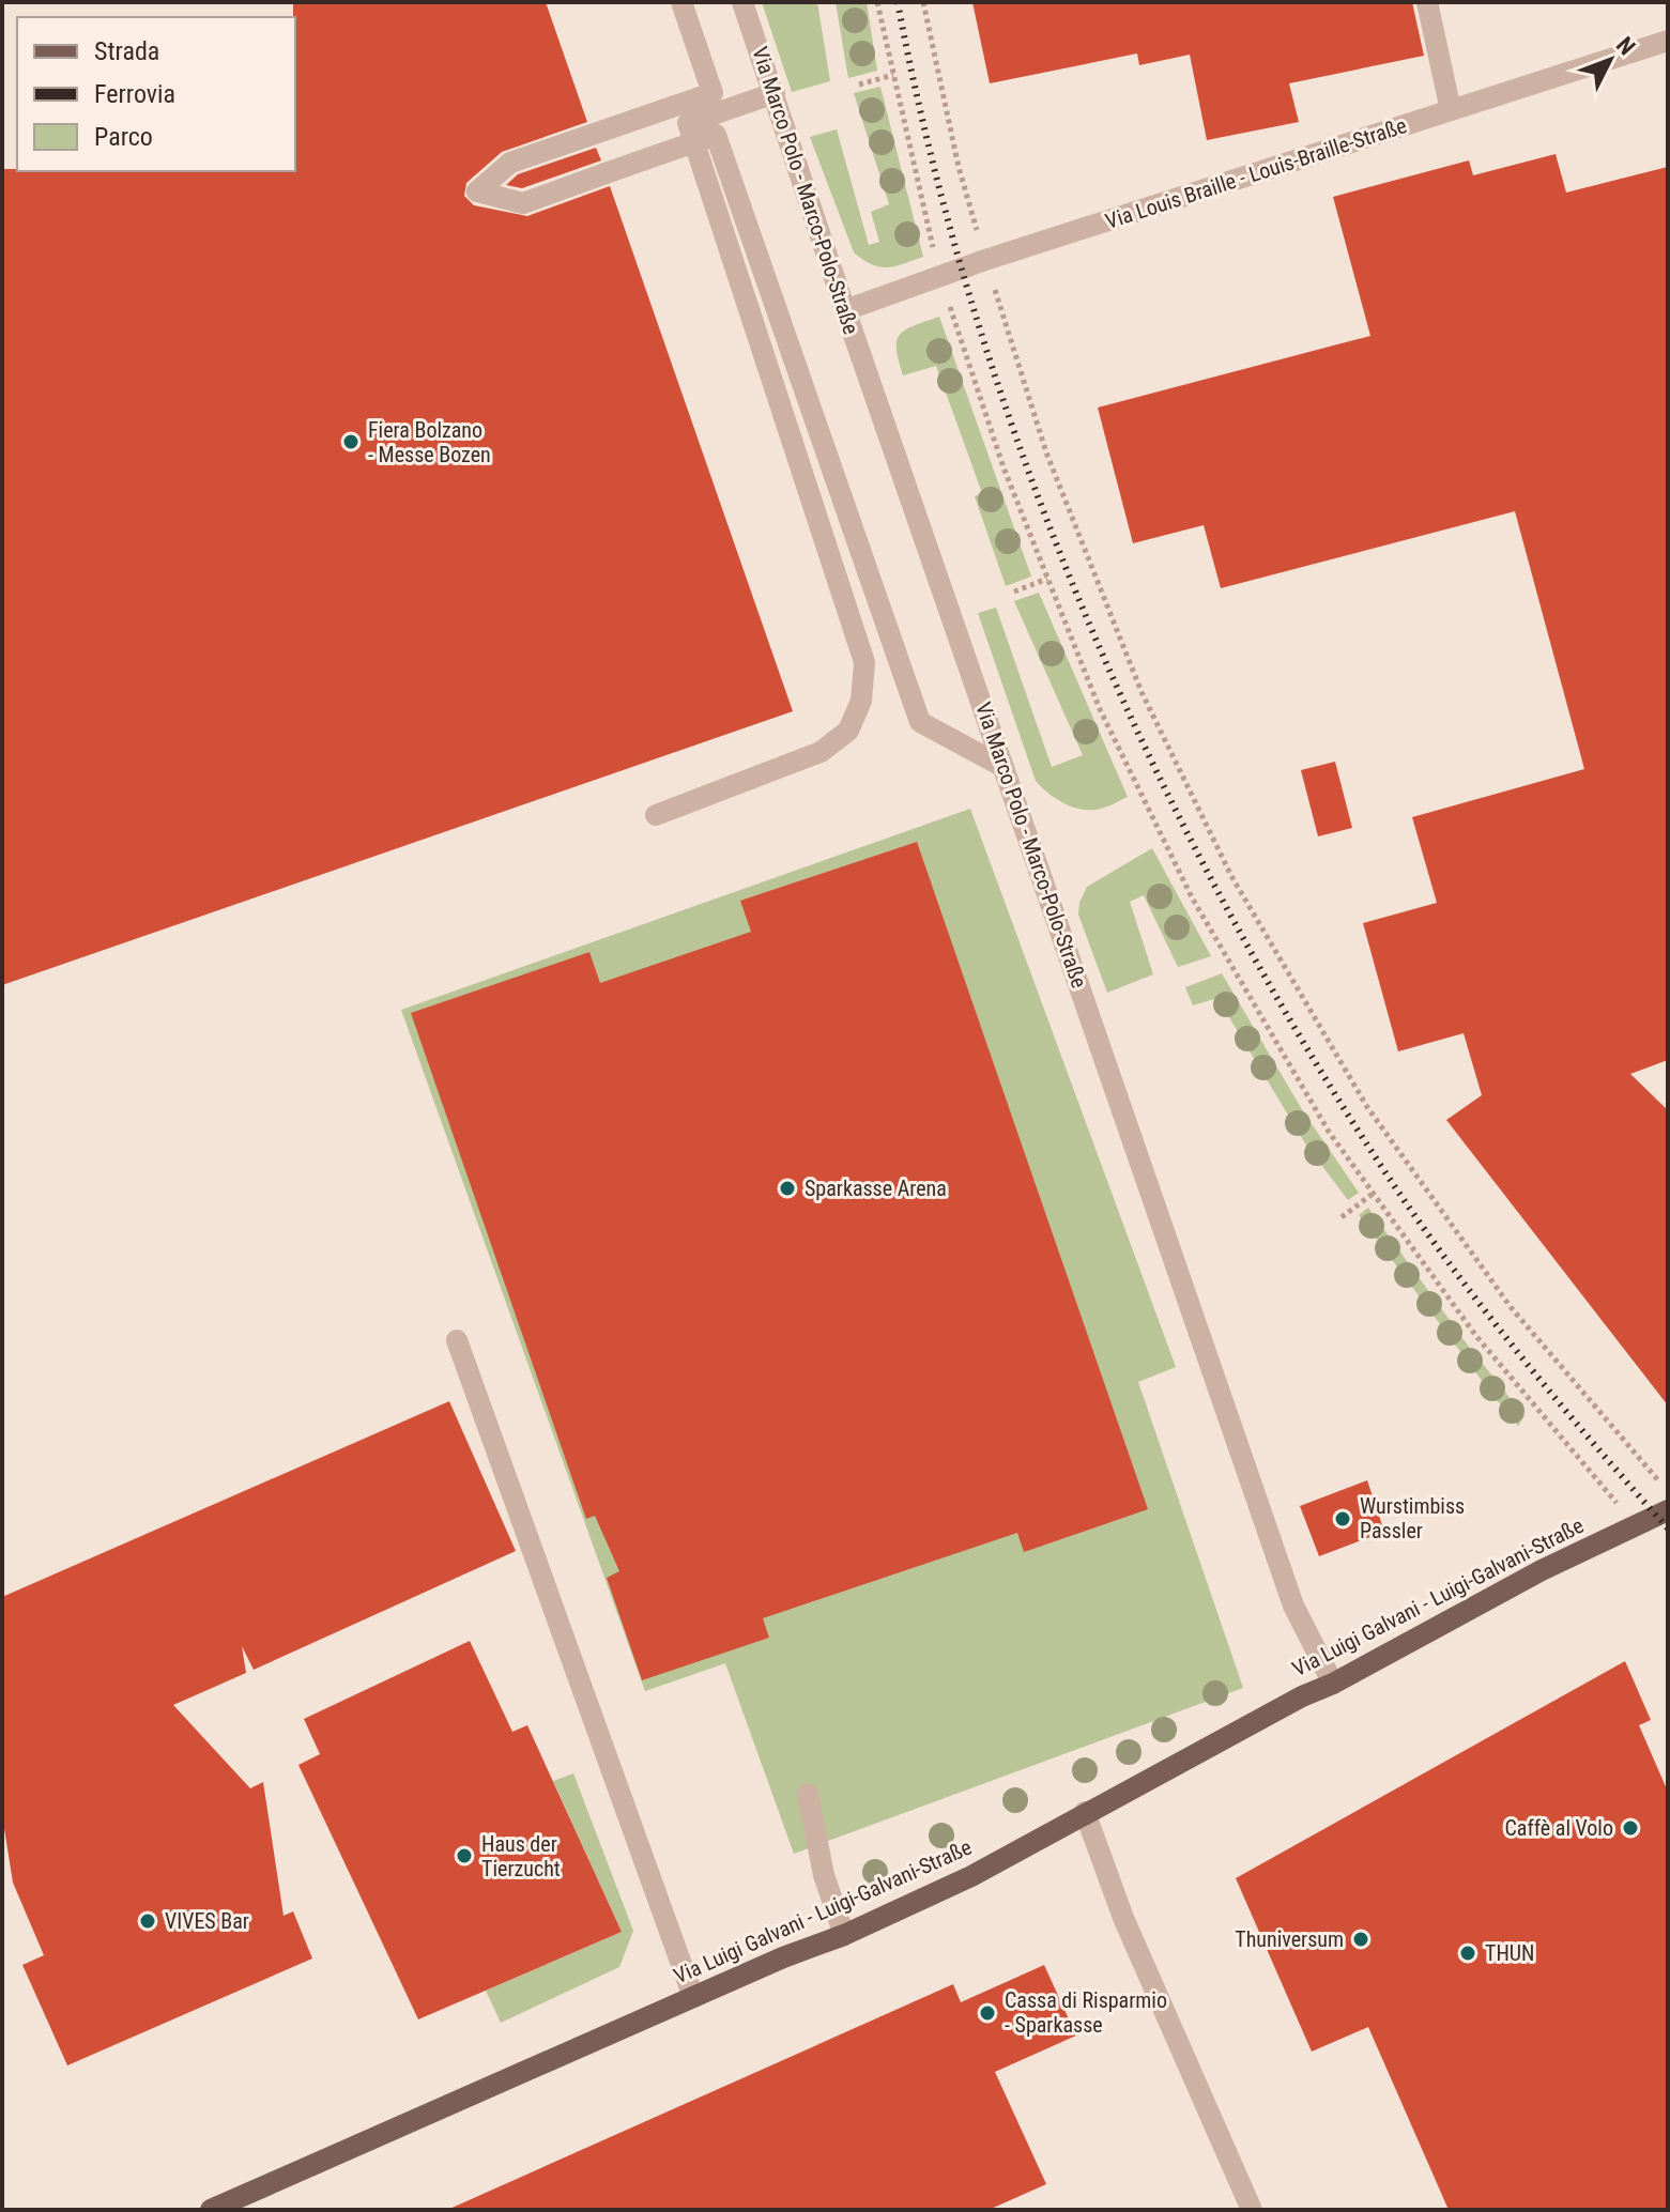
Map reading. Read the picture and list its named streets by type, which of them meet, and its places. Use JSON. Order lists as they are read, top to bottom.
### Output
{
  "streets": {
    "main road": ["Via Luigi Galvani - Luigi-Galvani-Straße"],
    "street": ["Via Louis Braille - Louis-Braille-Straße", "Via Marco Polo - Marco-Polo-Straße"]
  },
  "crossings": [
    ["Via Louis Braille - Louis-Braille-Straße", "Via Marco Polo - Marco-Polo-Straße"],
    ["Via Marco Polo - Marco-Polo-Straße", "Via Luigi Galvani - Luigi-Galvani-Straße"]
  ],
  "places": [
    "Fiera Bolzano - Messe Bozen",
    "Sparkasse Arena",
    "Wurstimbiss Passler",
    "Caffè al Volo",
    "Haus der Tierzucht",
    "VIVES Bar",
    "Thuniversum",
    "THUN",
    "Cassa di Risparmio - Sparkasse"
  ],
  "legend": ["Strada", "Ferrovia", "Parco"],
  "north": "top right"
}
